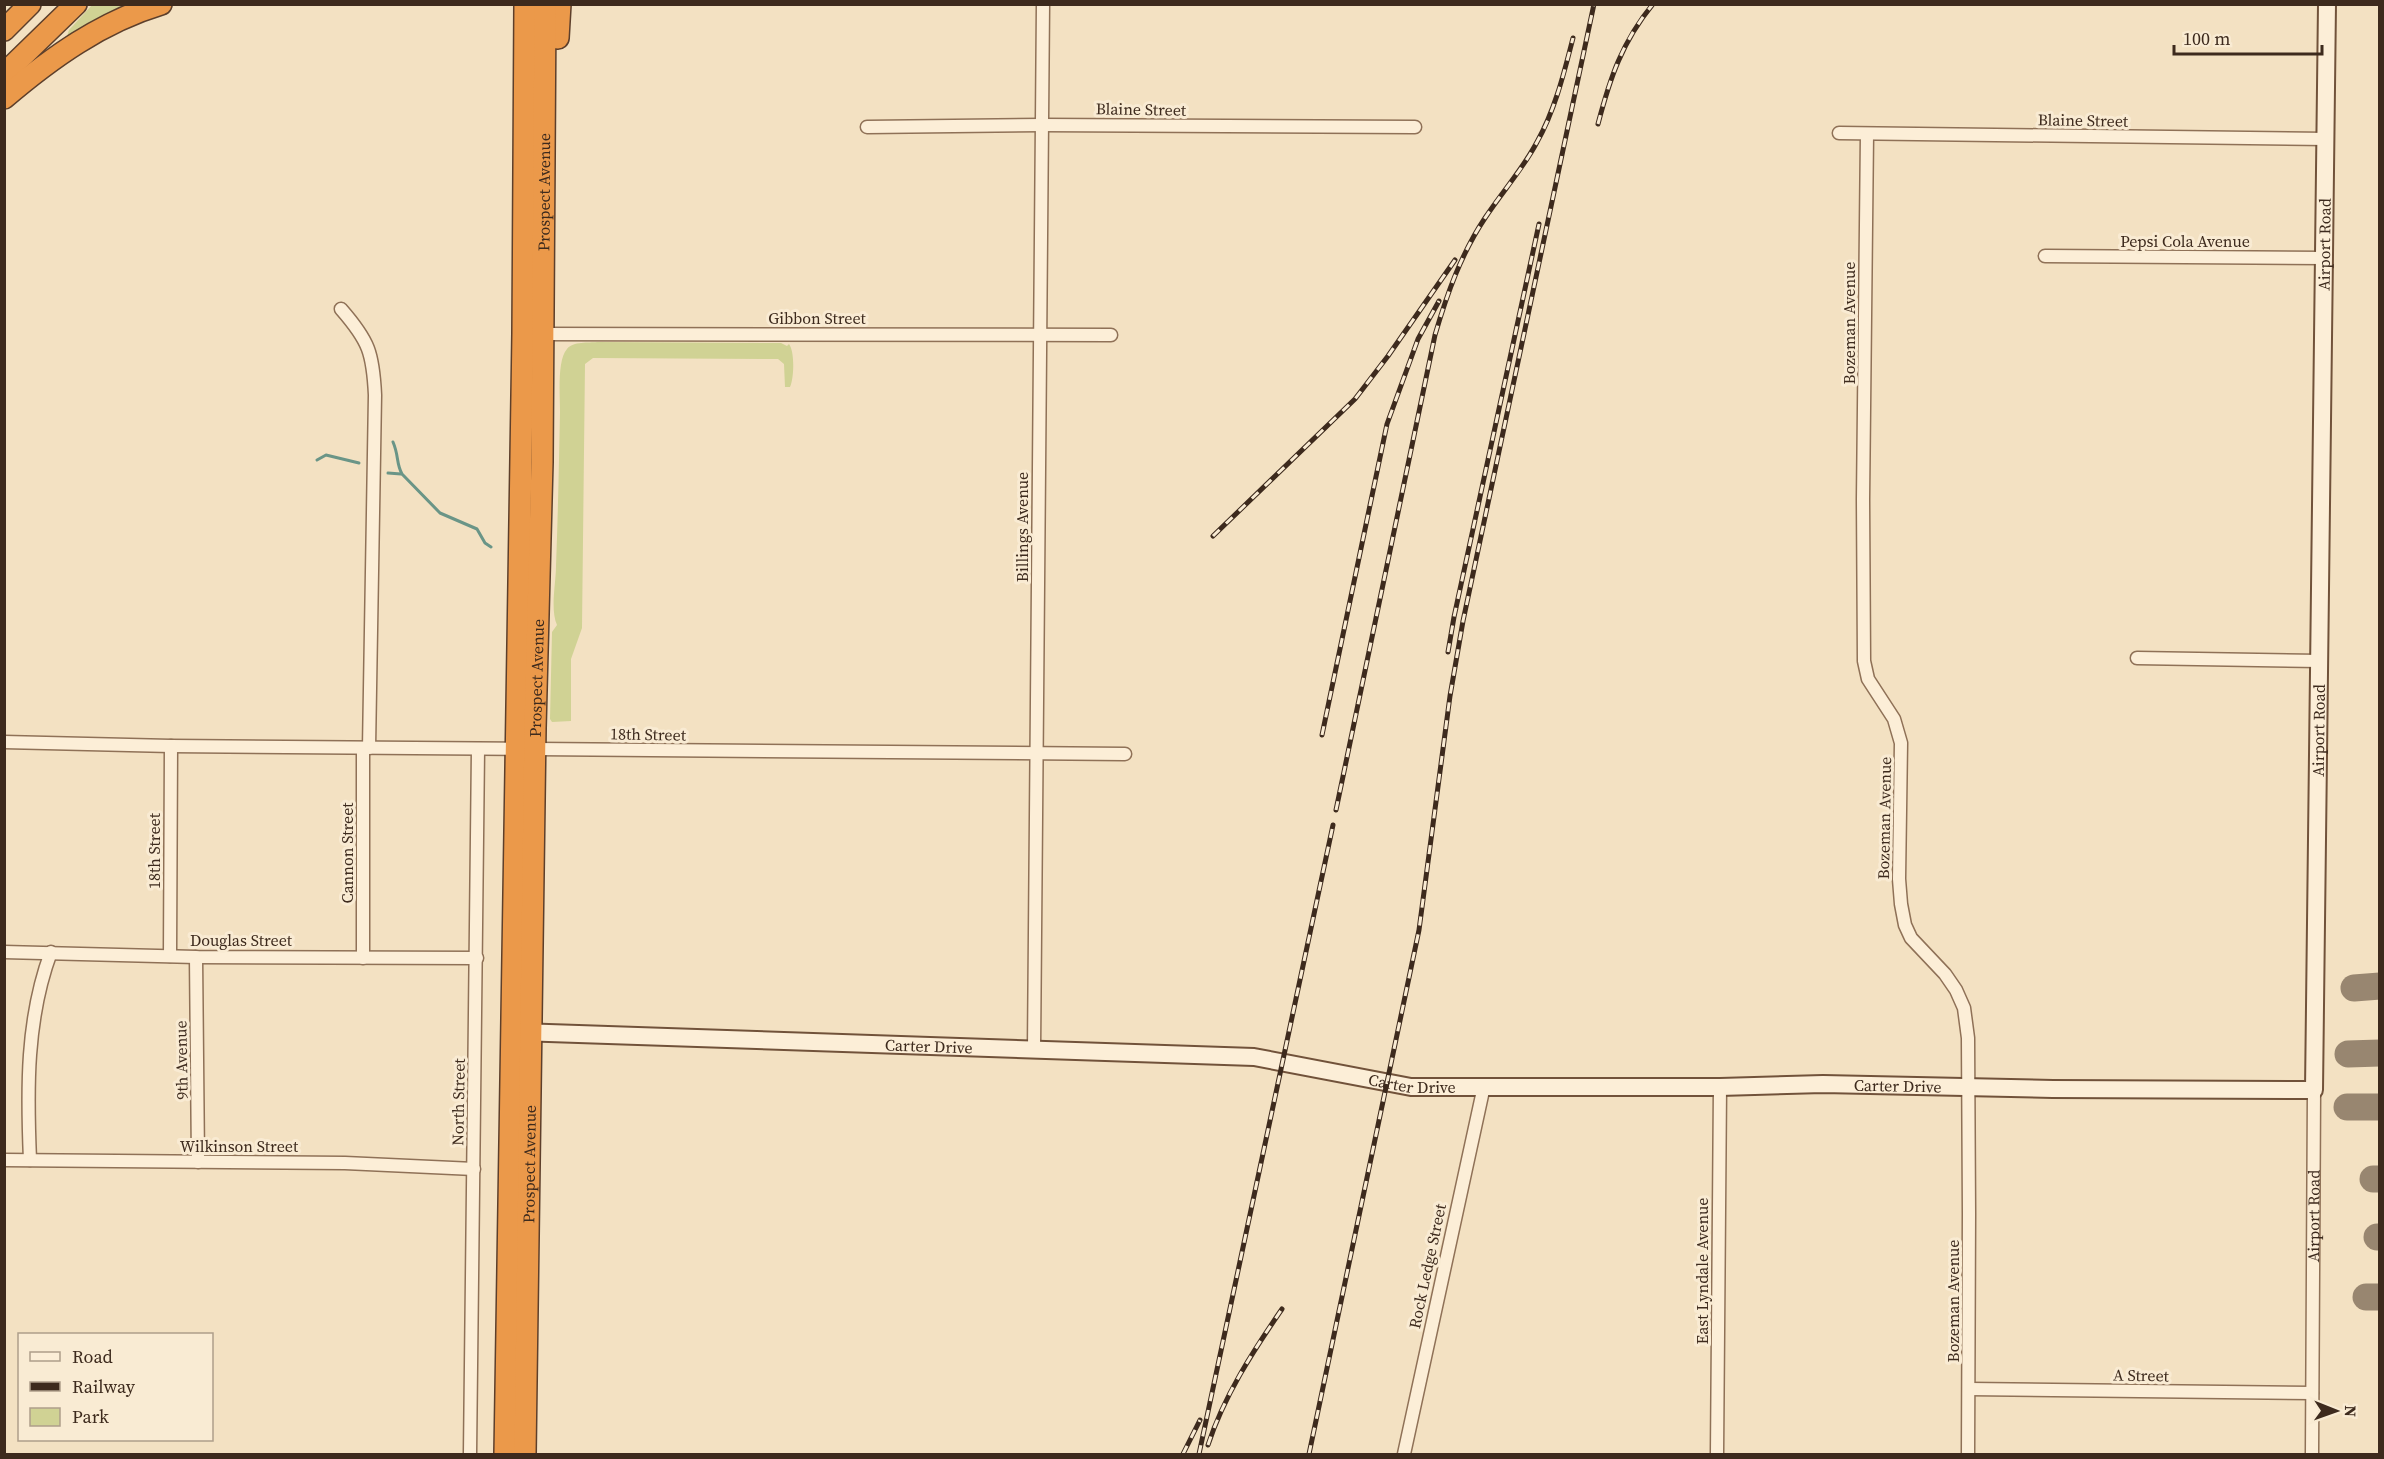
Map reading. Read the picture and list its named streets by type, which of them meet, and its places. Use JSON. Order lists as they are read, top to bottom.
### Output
{
  "streets": {
    "highway": ["Prospect Avenue"],
    "street": [
      "Blaine Street",
      "Pepsi Cola Avenue",
      "Airport Road",
      "Gibbon Street",
      "Bozeman Avenue",
      "Billings Avenue",
      "18th Street",
      "Cannon Street",
      "Douglas Street",
      "Carter Drive",
      "9th Avenue",
      "North Street",
      "Wilkinson Street",
      "Rock Ledge Street",
      "East Lyndale Avenue",
      "A Street"
    ]
  },
  "crossings": [
    ["Blaine Street", "Airport Road"],
    ["Blaine Street", "Bozeman Avenue"],
    ["Blaine Street", "Billings Avenue"],
    ["Prospect Avenue", "Gibbon Street"],
    ["Prospect Avenue", "18th Street"],
    ["Prospect Avenue", "Carter Drive"],
    ["Pepsi Cola Avenue", "Airport Road"],
    ["Airport Road", "Carter Drive"],
    ["Airport Road", "A Street"],
    ["Gibbon Street", "Billings Avenue"],
    ["Bozeman Avenue", "Carter Drive"],
    ["Bozeman Avenue", "A Street"],
    ["Billings Avenue", "18th Street"],
    ["Billings Avenue", "Carter Drive"],
    ["18th Street", "Cannon Street"],
    ["18th Street", "Douglas Street"],
    ["18th Street", "North Street"],
    ["Cannon Street", "Douglas Street"],
    ["Douglas Street", "9th Avenue"],
    ["Douglas Street", "North Street"],
    ["Carter Drive", "Rock Ledge Street"],
    ["Carter Drive", "East Lyndale Avenue"],
    ["9th Avenue", "Wilkinson Street"],
    ["North Street", "Wilkinson Street"]
  ],
  "legend": ["Road", "Railway", "Park"],
  "scale_bar": "100 m",
  "north": "right"
}
